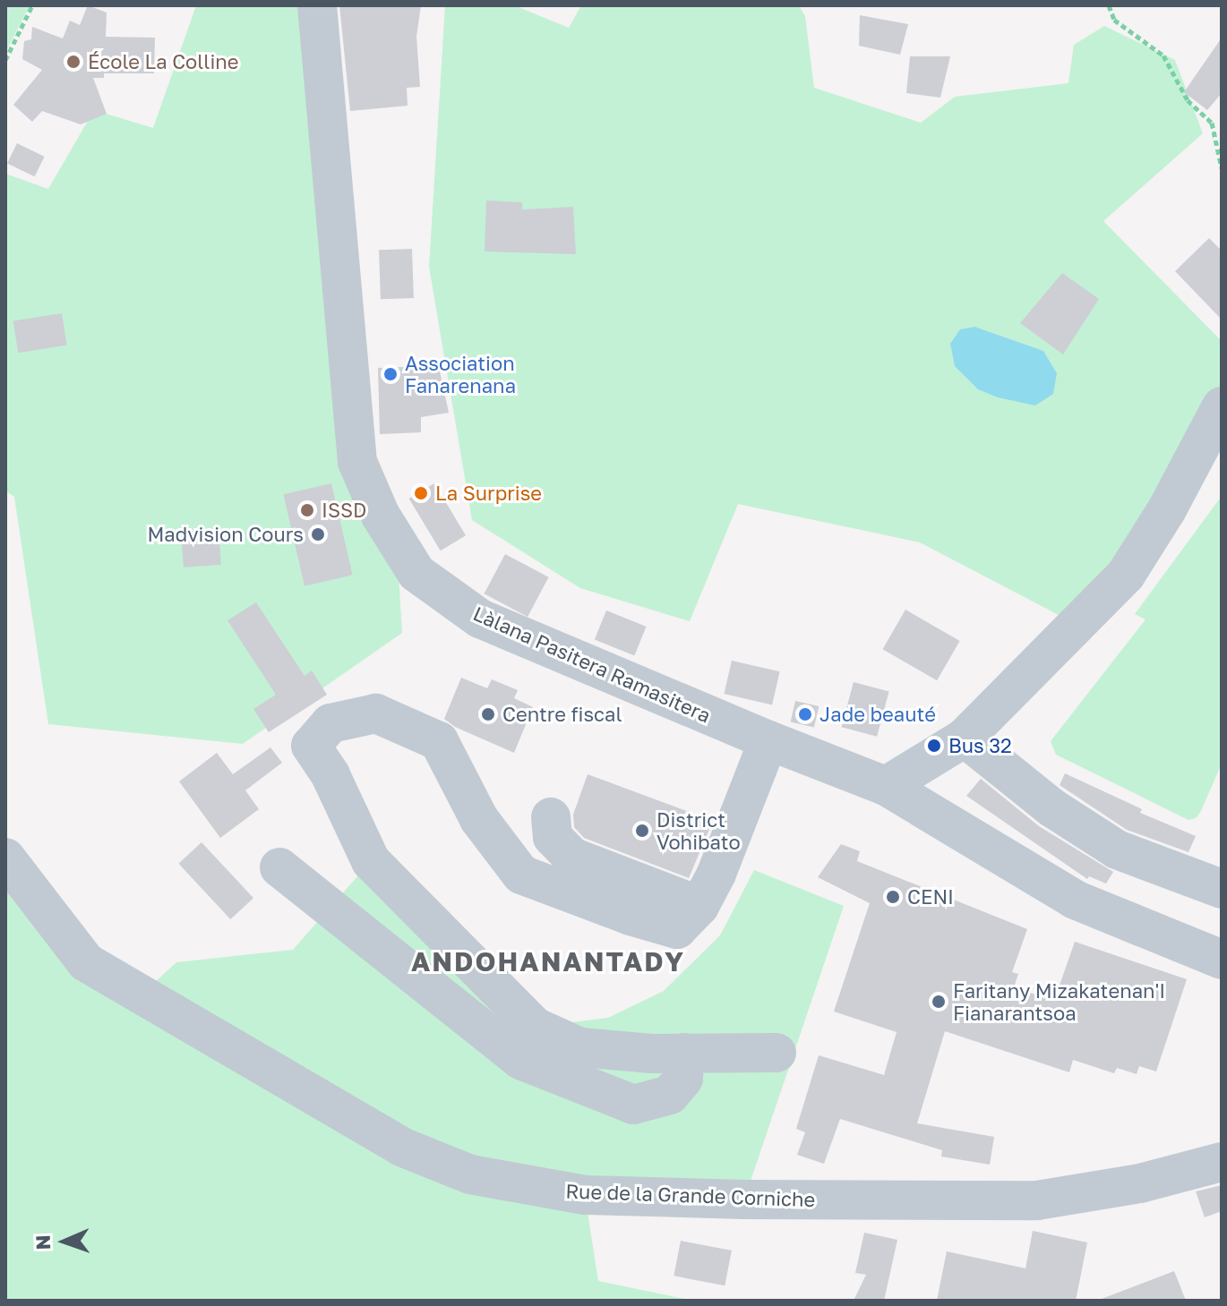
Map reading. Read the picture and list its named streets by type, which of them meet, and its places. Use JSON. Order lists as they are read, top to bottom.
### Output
{
  "streets": {
    "street": ["Làlana Pasitera Ramasitera", "Rue de la Grande Corniche"]
  },
  "districts": ["ANDOHANANTADY"],
  "places": [
    "École La Colline",
    "Association Fanarenana",
    "La Surprise",
    "ISSD",
    "Madvision Cours",
    "Centre fiscal",
    "Jade beauté",
    "Bus 32",
    "District Vohibato",
    "CENI",
    "Faritany Mizakatenan'I Fianarantsoa"
  ],
  "north": "left"
}
